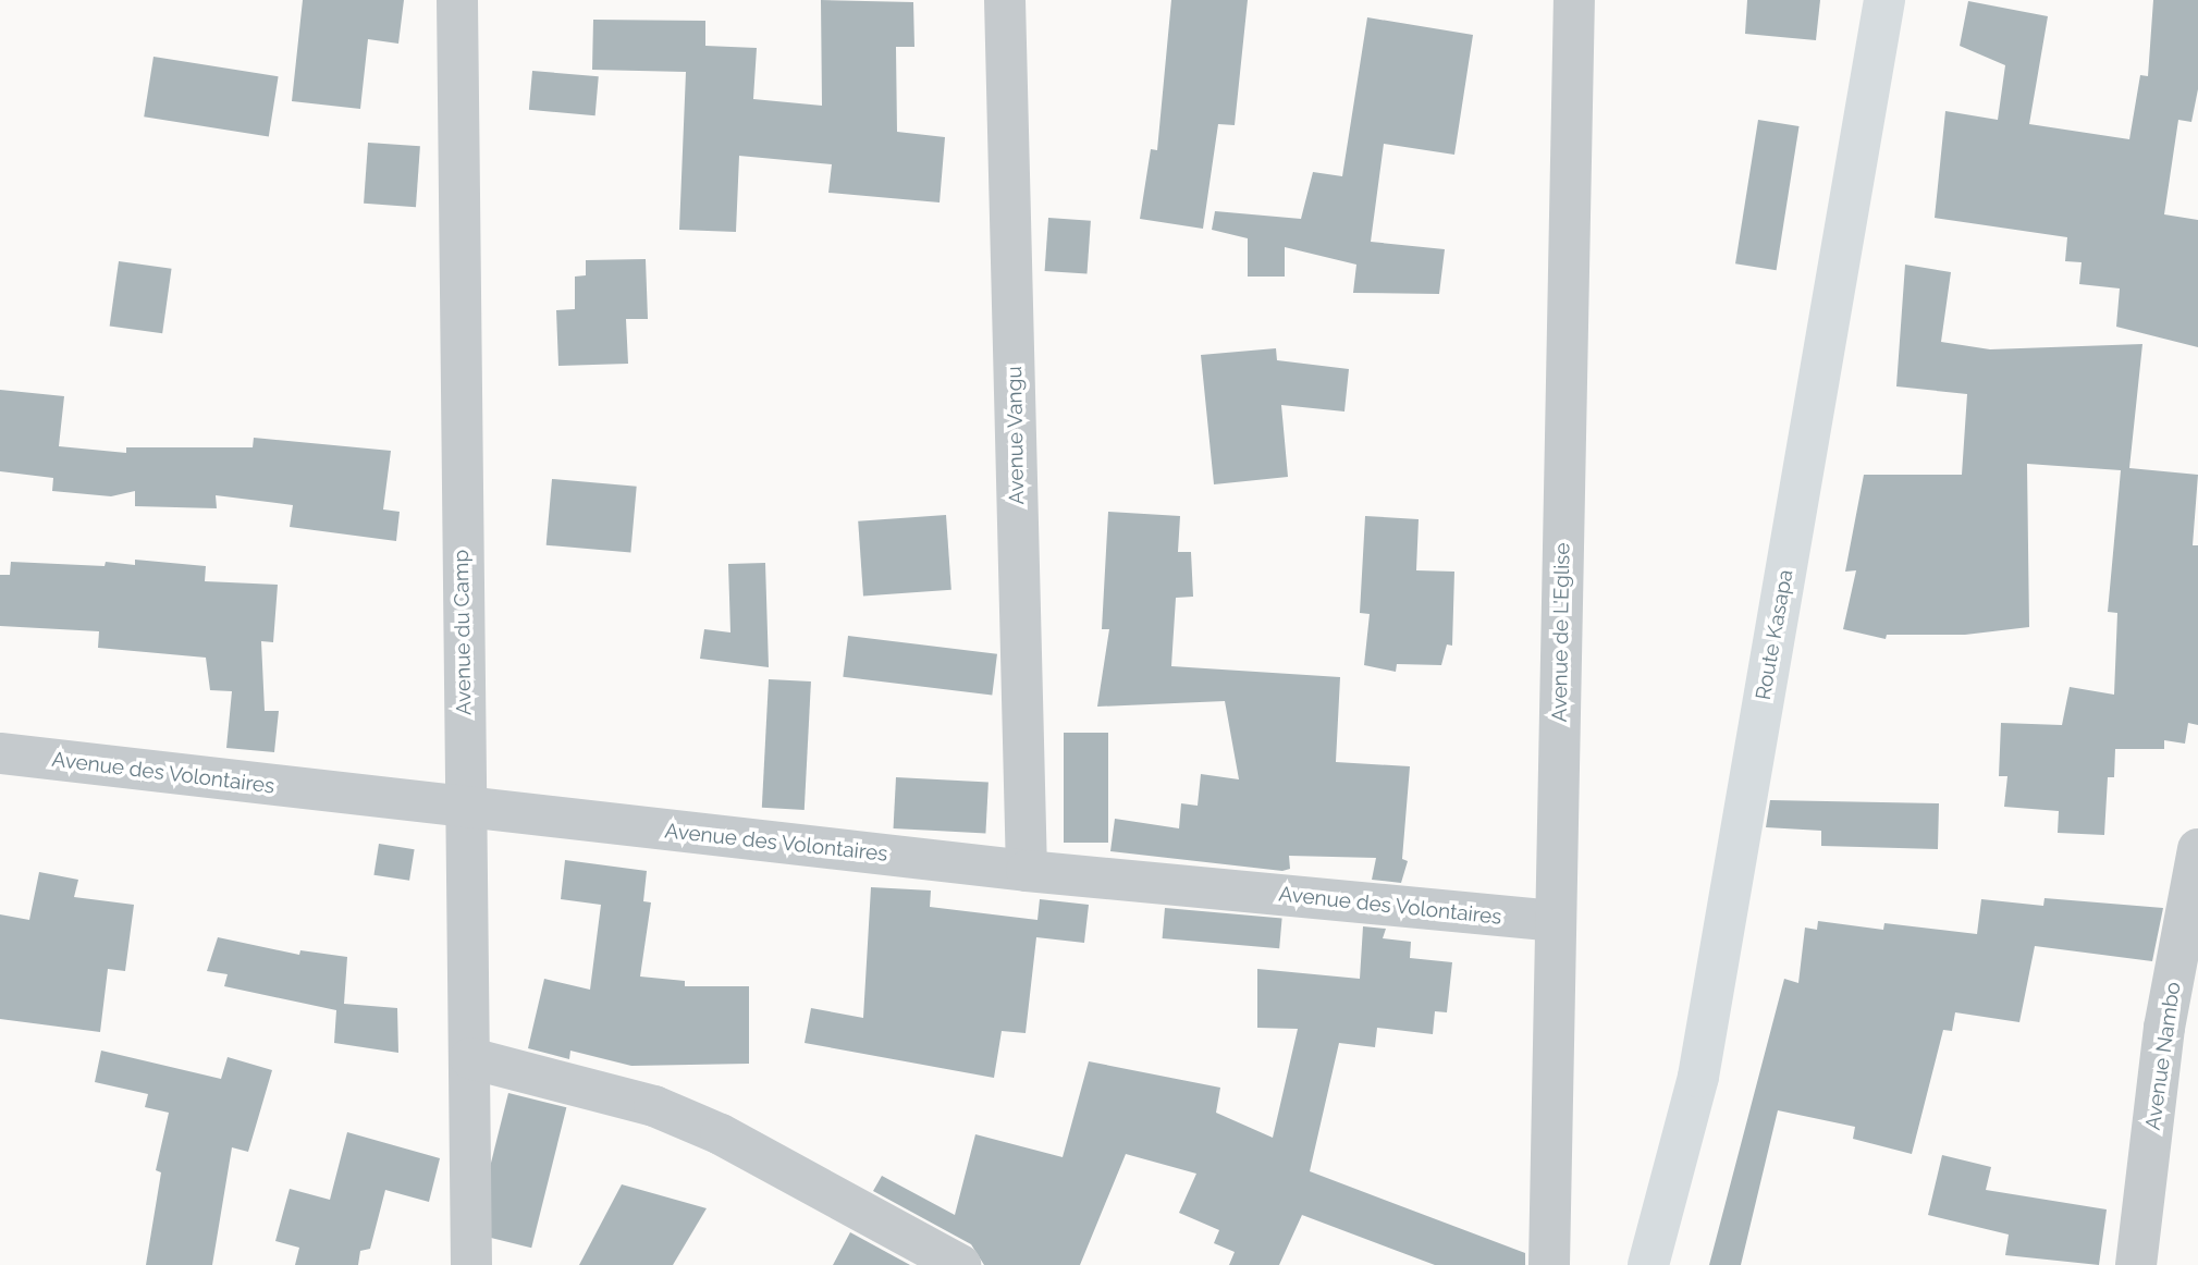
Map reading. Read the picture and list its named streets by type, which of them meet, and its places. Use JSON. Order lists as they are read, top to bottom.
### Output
{
  "streets": {
    "main road": ["Route Kasapa"],
    "street": [
      "Avenue Vangu",
      "Avenue du Camp",
      "Avenue de L'Eglise",
      "Avenue des Volontaires",
      "Avenue Nambo"
    ]
  },
  "crossings": [
    ["Avenue Vangu", "Avenue des Volontaires"],
    ["Avenue du Camp", "Avenue des Volontaires"],
    ["Avenue de L'Eglise", "Avenue des Volontaires"]
  ]
}
